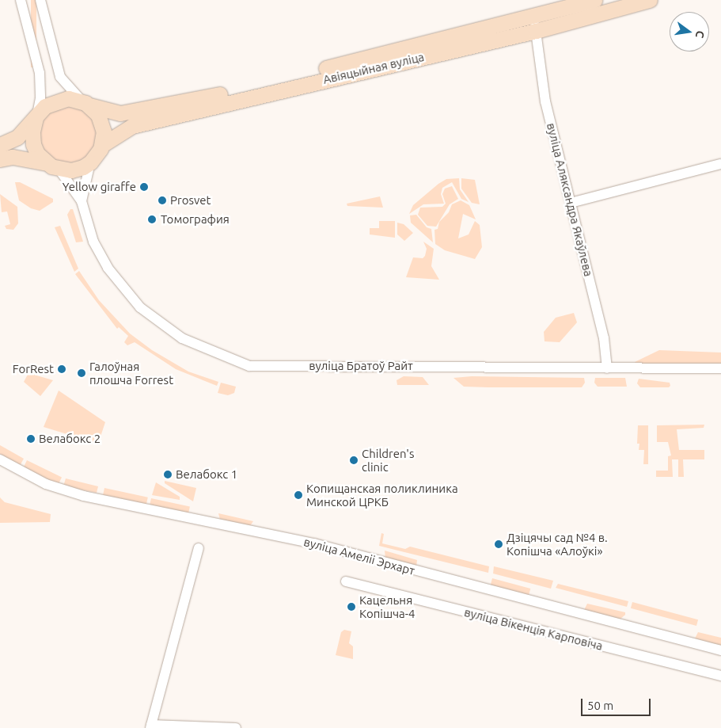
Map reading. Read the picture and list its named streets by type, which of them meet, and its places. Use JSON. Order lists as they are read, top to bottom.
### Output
{
  "streets": {
    "main road": ["Авіяцыйная вуліца"],
    "street": [
      "вуліца Аляксандра Якаўлева",
      "вуліца Братоў Райт",
      "вуліца Амеліі Эрхарт",
      "вуліца Вікенція Карповіча"
    ]
  },
  "crossings": [
    ["Авіяцыйная вуліца", "вуліца Аляксандра Якаўлева"],
    ["вуліца Аляксандра Якаўлева", "вуліца Братоў Райт"]
  ],
  "places": [
    "Yellow giraffe",
    "Prosvet",
    "Томография",
    "ForRest",
    "Галоўная плошча Forrest",
    "Велабокс 2",
    "Children's clinic",
    "Велабокс 1",
    "Копищанская поликлиника Минской ЦРКБ",
    "Дзіцячы сад №4 в. Копішча «Алоўкі»",
    "Кацельня Копішча-4"
  ],
  "scale_bar": "50 m",
  "north": "right"
}
